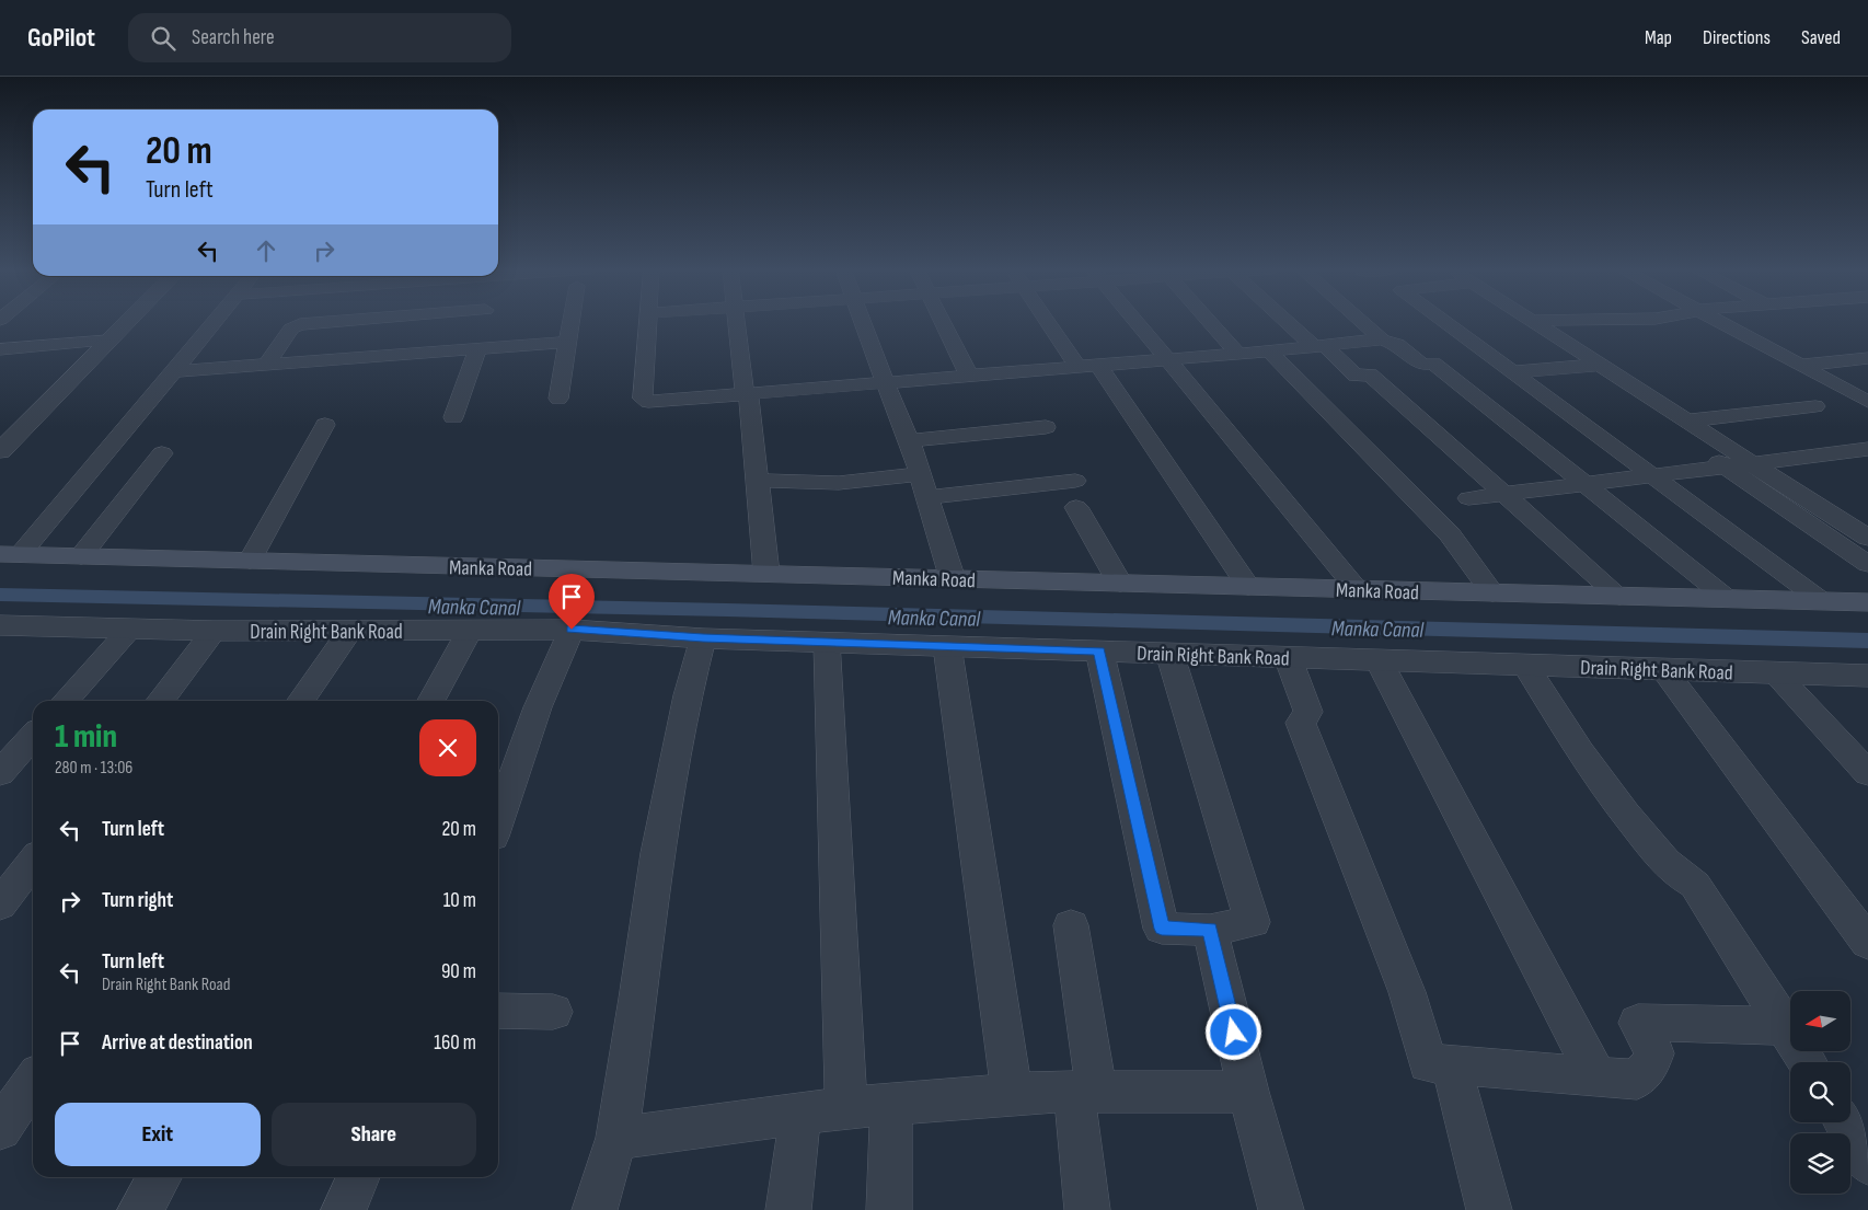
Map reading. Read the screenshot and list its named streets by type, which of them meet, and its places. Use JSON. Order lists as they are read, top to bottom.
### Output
{
  "streets": {
    "main road": ["Manka Road"],
    "street": ["Drain Right Bank Road"]
  },
  "water": ["Manka Canal"],
  "north": "left",
  "page": {
    "header": "GoPilot",
    "search": "Search here",
    "nav": ["Map", "Directions", "Saved"],
    "turn": ["20 m", "Turn left"],
    "heading": ["1 min", "280 m · 13:06"],
    "list": [
      {
        "name": "Turn left",
        "value": "20 m"
      },
      {
        "name": "Turn right",
        "value": "10 m"
      },
      {
        "name": "Turn left",
        "note": "Drain Right Bank Road",
        "value": "90 m"
      },
      {
        "name": "Arrive at destination",
        "value": "160 m"
      }
    ],
    "buttons": ["Exit", "Share"]
  }
}
